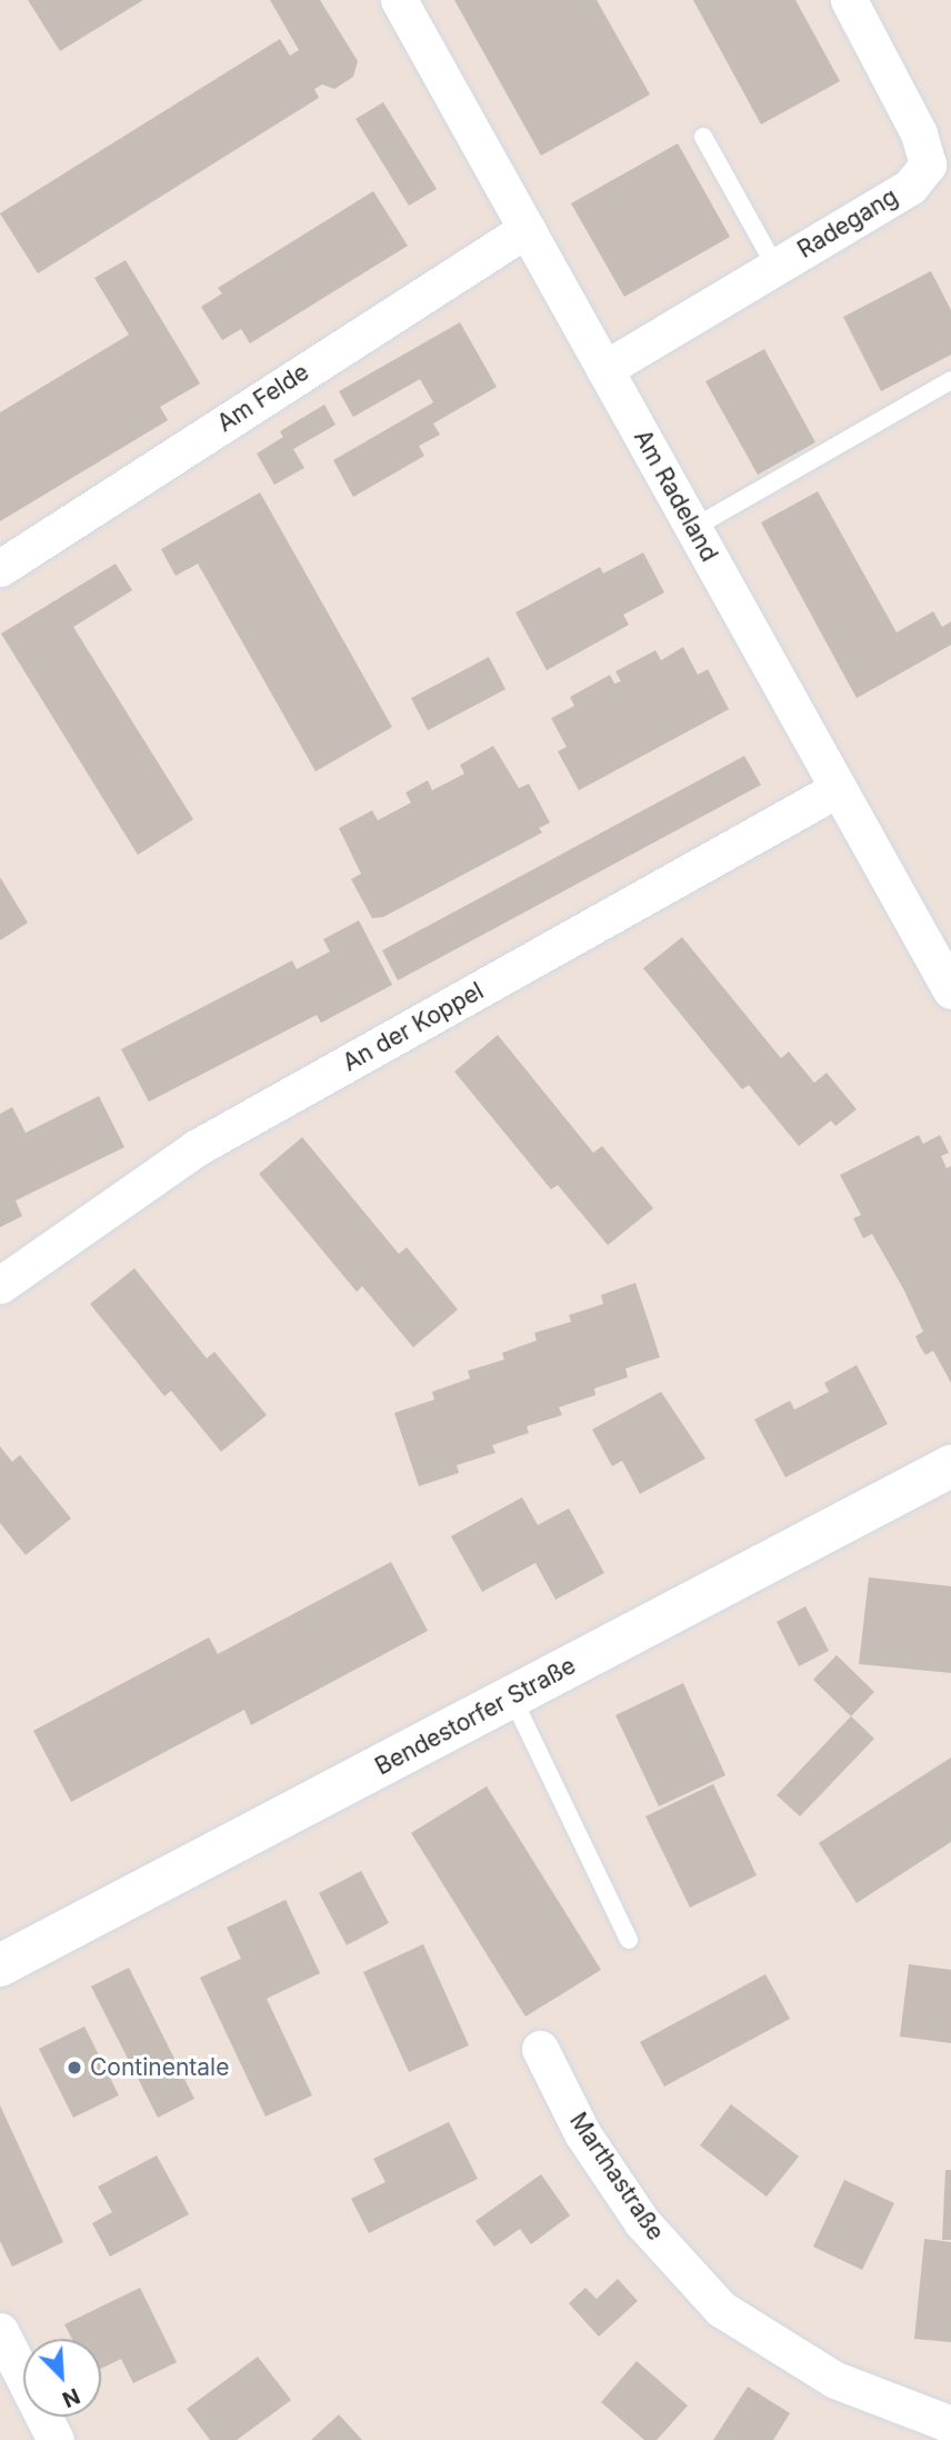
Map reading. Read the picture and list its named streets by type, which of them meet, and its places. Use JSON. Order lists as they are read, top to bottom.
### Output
{
  "streets": {
    "street": [
      "Radegang",
      "Am Felde",
      "Am Radeland",
      "An der Koppel",
      "Bendestorfer Straße",
      "Marthastraße"
    ]
  },
  "crossings": [
    ["Radegang", "Am Radeland"],
    ["Am Felde", "Am Radeland"],
    ["Am Radeland", "An der Koppel"]
  ],
  "places": ["Continentale"],
  "north": "bottom right"
}
